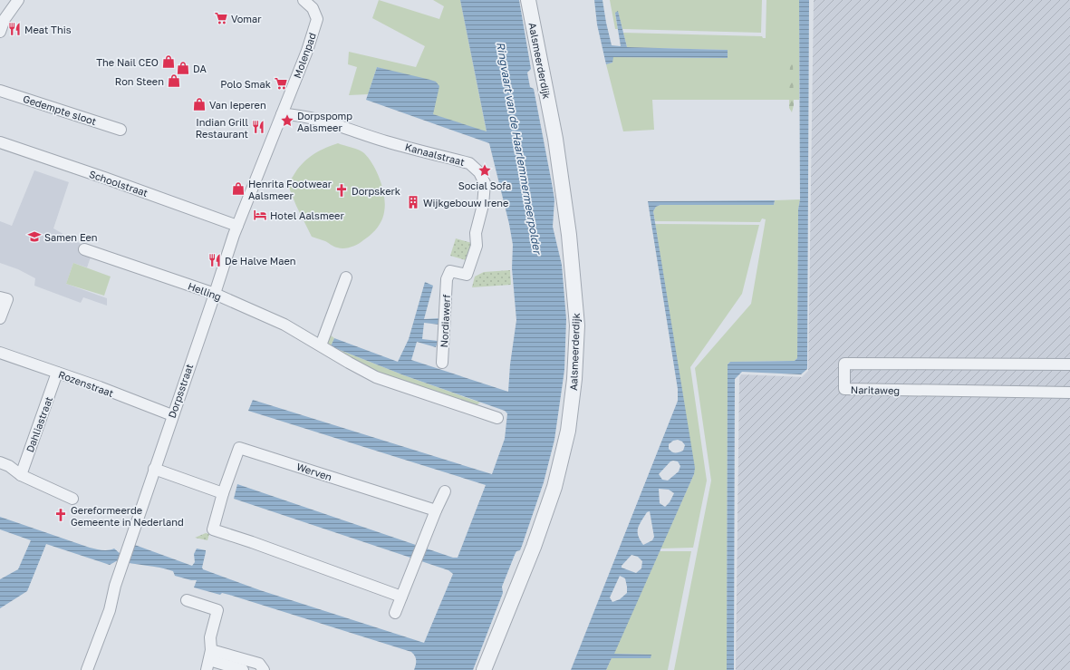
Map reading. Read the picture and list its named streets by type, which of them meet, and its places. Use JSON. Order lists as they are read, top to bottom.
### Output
{
  "streets": {
    "street": [
      "Molenpad",
      "Aalsmeerderdijk",
      "Gedempte sloot",
      "Kanaalstraat",
      "Schoolstraat",
      "Helling",
      "Nordiawerf",
      "Rozenstraat",
      "Naritaweg",
      "Dorpsstraat",
      "Dahliastraat",
      "Werven"
    ]
  },
  "crossings": [
    ["Molenpad", "Kanaalstraat"],
    ["Molenpad", "Dorpsstraat"],
    ["Kanaalstraat", "Nordiawerf"],
    ["Kanaalstraat", "Dorpsstraat"],
    ["Schoolstraat", "Dorpsstraat"],
    ["Helling", "Dorpsstraat"],
    ["Rozenstraat", "Dorpsstraat"],
    ["Rozenstraat", "Dahliastraat"]
  ],
  "water": ["Ringvaart van de Haarlemmermeerpolder"],
  "places": {
    "supermarket": ["Vomar", "Polo Smak"],
    "restaurant": ["Meat This", "Indian Grill Restaurant", "De Halve Maen"],
    "shop": [
      "The Nail CEO",
      "DA",
      "Ron Steen",
      "Van Ieperen",
      "Henrita Footwear Aalsmeer"
    ],
    "place": ["Dorpspomp Aalsmeer", "Social Sofa"],
    "church": ["Dorpskerk", "Gereformeerde Gemeente in Nederland"],
    "building": ["Wijkgebouw Irene"],
    "hotel": ["Hotel Aalsmeer"],
    "school or university": ["Samen Een"]
  }
}
